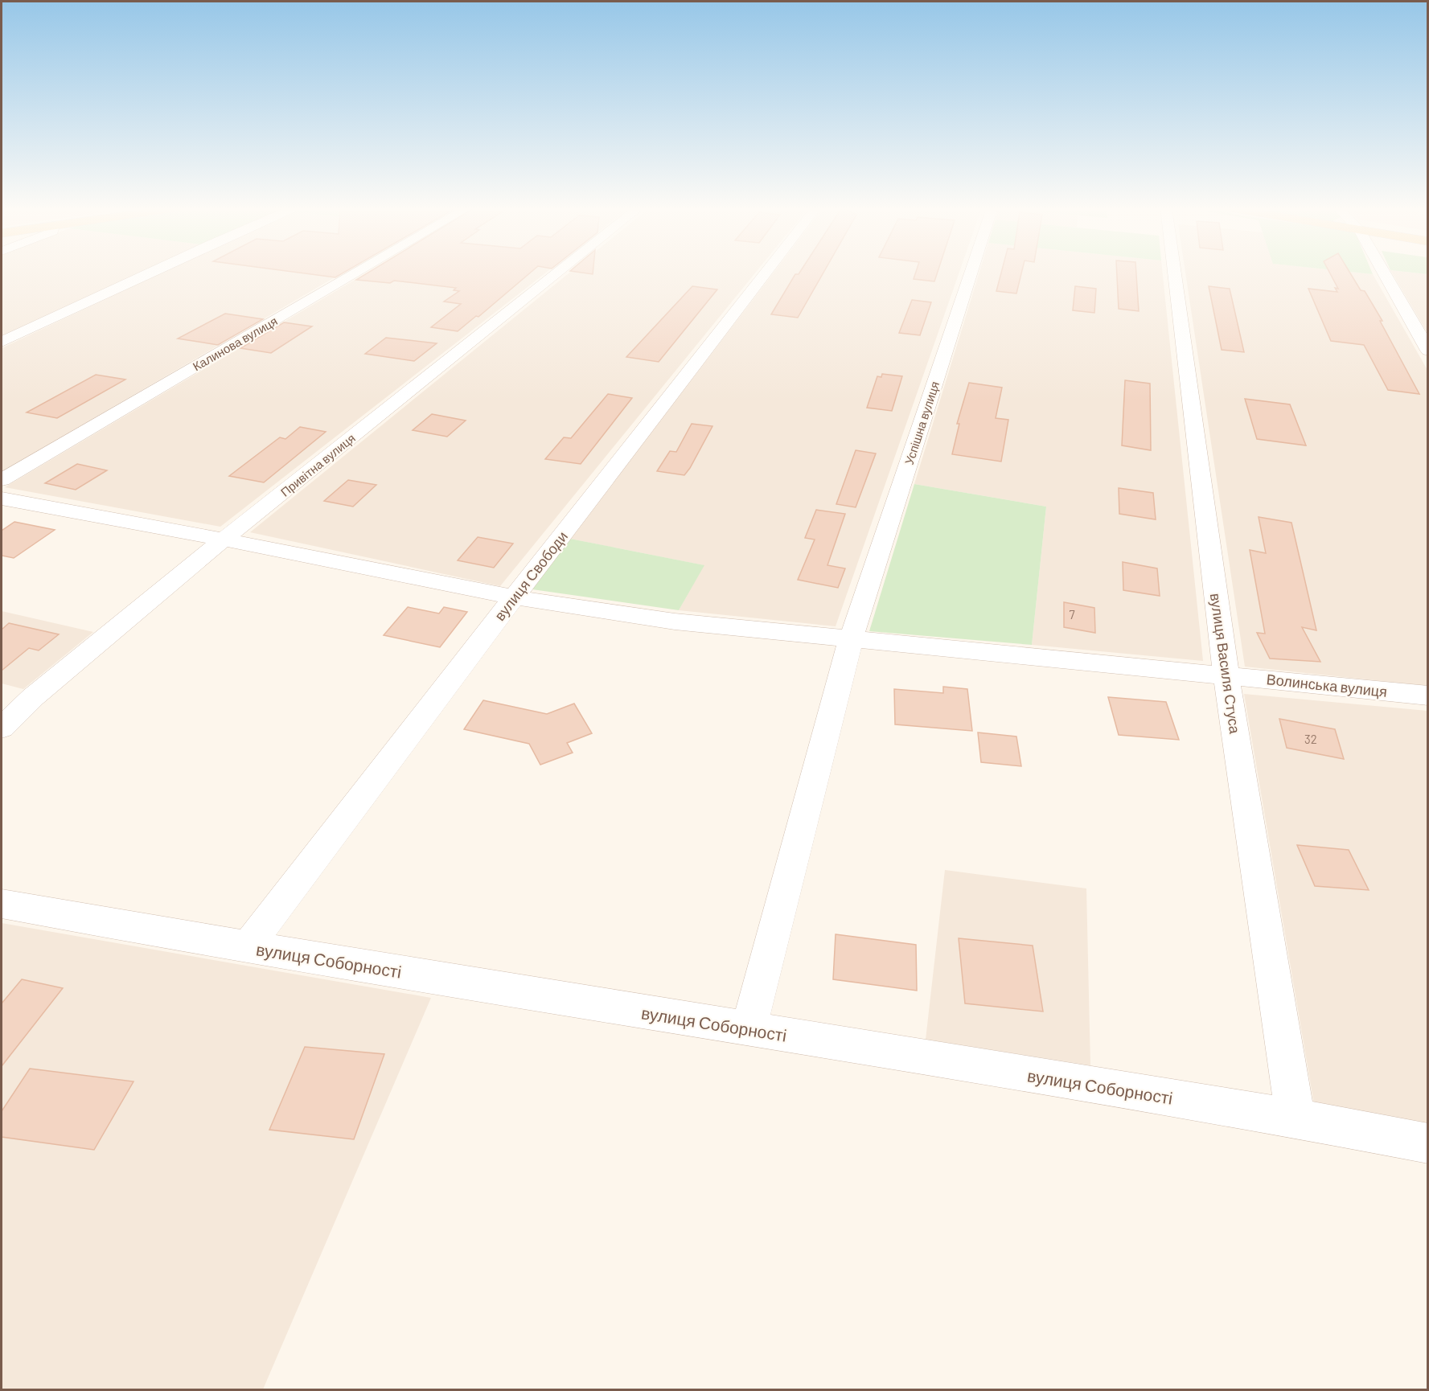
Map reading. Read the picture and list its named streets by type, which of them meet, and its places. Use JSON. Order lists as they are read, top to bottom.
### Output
{
  "streets": {
    "street": [
      "Калинова вулиця",
      "Успішна вулиця",
      "Привітна вулиця",
      "вулиця Свободи",
      "вулиця Василя Стуса",
      "Волинська вулиця",
      "вулиця Соборності"
    ]
  },
  "crossings": [
    ["Успішна вулиця", "Волинська вулиця"],
    ["Успішна вулиця", "вулиця Соборності"],
    ["Привітна вулиця", "Волинська вулиця"],
    ["вулиця Свободи", "Волинська вулиця"],
    ["вулиця Свободи", "вулиця Соборності"],
    ["вулиця Василя Стуса", "Волинська вулиця"],
    ["вулиця Василя Стуса", "вулиця Соборності"]
  ],
  "house_numbers": ["7", "32"]
}
